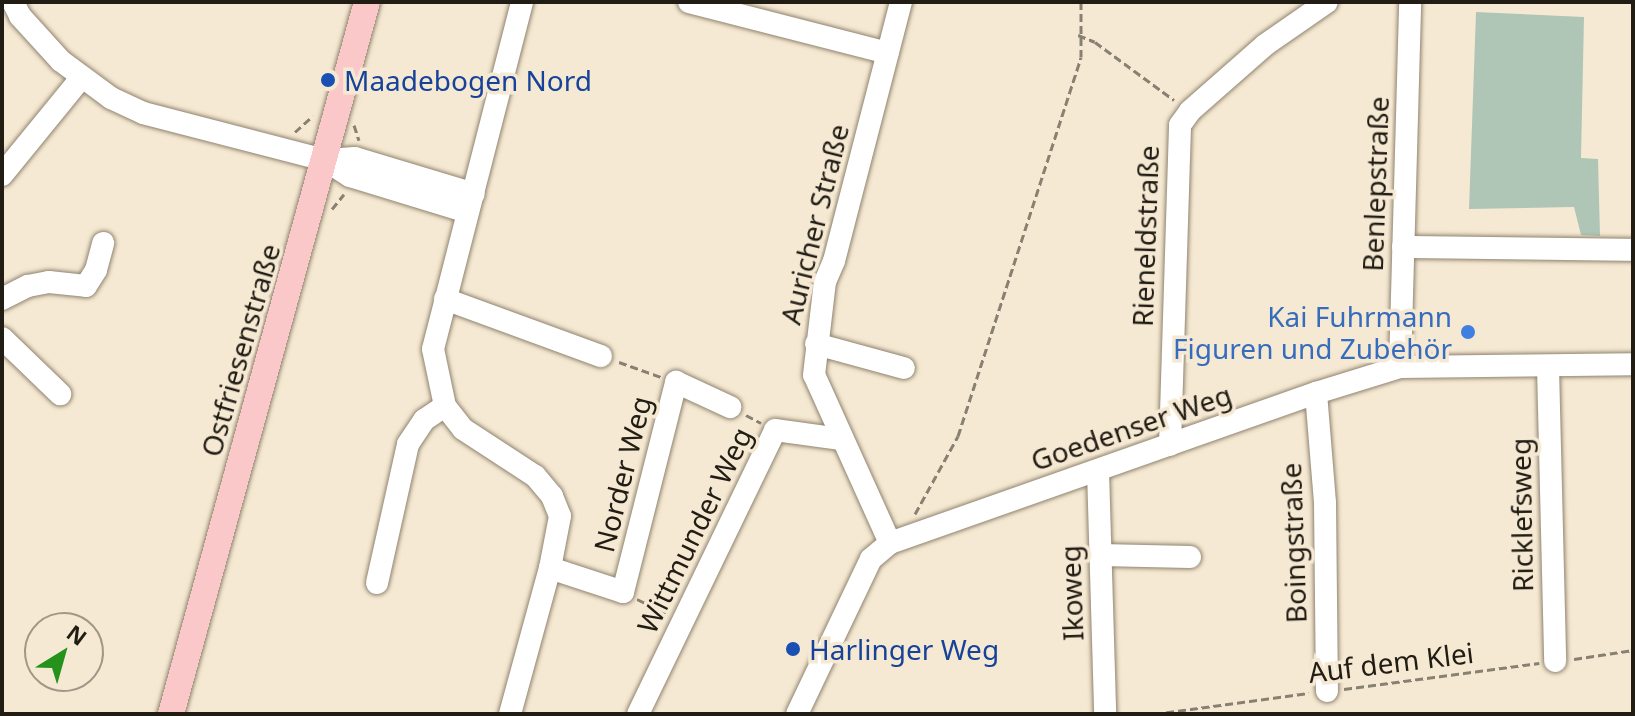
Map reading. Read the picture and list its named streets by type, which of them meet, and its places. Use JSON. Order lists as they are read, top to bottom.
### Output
{
  "streets": {
    "main road": ["Ostfriesenstraße"],
    "street": [
      "Benlepstraße",
      "Auricher Straße",
      "Rieneldstraße",
      "Goedenser Weg",
      "Norder Weg",
      "Ricklefsweg",
      "Wittmunder Weg",
      "Boingstraße",
      "Ikoweg"
    ],
    "path": ["Auf dem Klei"]
  },
  "crossings": [
    ["Benlepstraße", "Goedenser Weg"],
    ["Auricher Straße", "Goedenser Weg"],
    ["Auricher Straße", "Wittmunder Weg"],
    ["Rieneldstraße", "Goedenser Weg"],
    ["Goedenser Weg", "Ricklefsweg"],
    ["Goedenser Weg", "Boingstraße"],
    ["Goedenser Weg", "Ikoweg"],
    ["Ricklefsweg", "Auf dem Klei"],
    ["Boingstraße", "Auf dem Klei"]
  ],
  "places": ["Maadebogen Nord", "Kai Fuhrmann Figuren und Zubehör", "Harlinger Weg"],
  "north": "top right"
}
